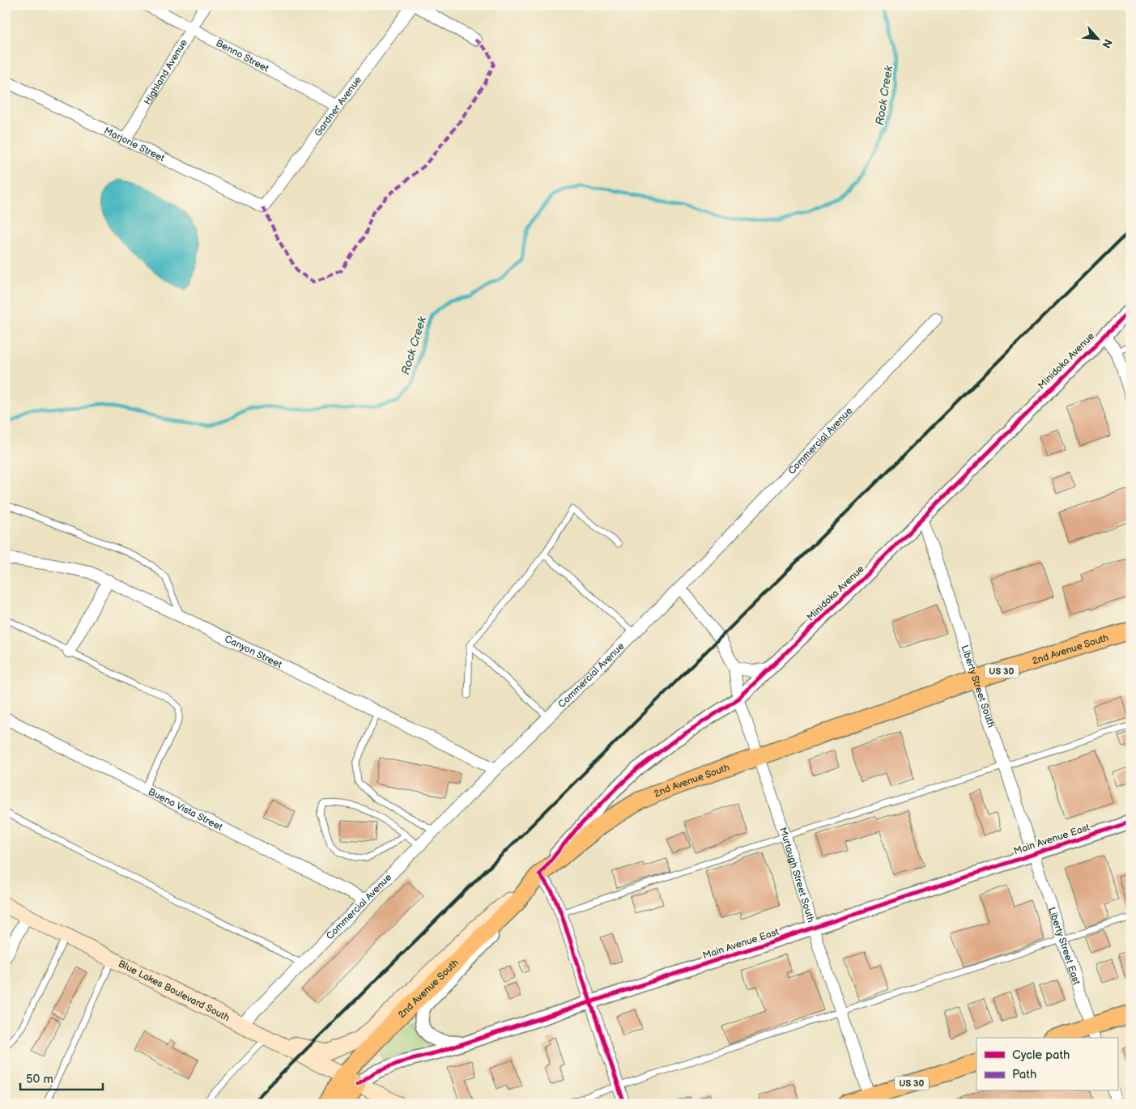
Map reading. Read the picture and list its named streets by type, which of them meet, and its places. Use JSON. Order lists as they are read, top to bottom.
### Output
{
  "streets": {
    "main road": ["2nd Avenue South", "US 30", "Blue Lakes Boulevard South"],
    "street": [
      "Benno Street",
      "Highland Avenue",
      "Gardner Avenue",
      "Marjorie Street",
      "Minidoka Avenue",
      "Commercial Avenue",
      "Canyon Street",
      "Liberty Street South",
      "Buena Vista Street",
      "Main Avenue East",
      "Murtaugh Street South",
      "Liberty Street East"
    ]
  },
  "crossings": [
    ["Benno Street", "Highland Avenue"],
    ["Benno Street", "Gardner Avenue"],
    ["Highland Avenue", "Marjorie Street"],
    ["Gardner Avenue", "Marjorie Street"],
    ["Minidoka Avenue", "2nd Avenue South"],
    ["Minidoka Avenue", "Liberty Street South"],
    ["Minidoka Avenue", "Murtaugh Street South"],
    ["Commercial Avenue", "Canyon Street"],
    ["Commercial Avenue", "Buena Vista Street"],
    ["Commercial Avenue", "Murtaugh Street South"],
    ["Commercial Avenue", "Blue Lakes Boulevard South"],
    ["2nd Avenue South", "US 30"],
    ["2nd Avenue South", "Liberty Street South"],
    ["2nd Avenue South", "Murtaugh Street South"],
    ["2nd Avenue South", "Blue Lakes Boulevard South"],
    ["US 30", "Murtaugh Street South"],
    ["US 30", "Blue Lakes Boulevard South"],
    ["Liberty Street South", "Main Avenue East"],
    ["Liberty Street South", "Liberty Street East"],
    ["Main Avenue East", "Murtaugh Street South"],
    ["Main Avenue East", "Liberty Street East"],
    ["Main Avenue East", "Blue Lakes Boulevard South"]
  ],
  "water": ["Rock Creek"],
  "legend": ["Cycle path", "Path"],
  "scale_bar": "50 m",
  "north": "bottom right"
}
